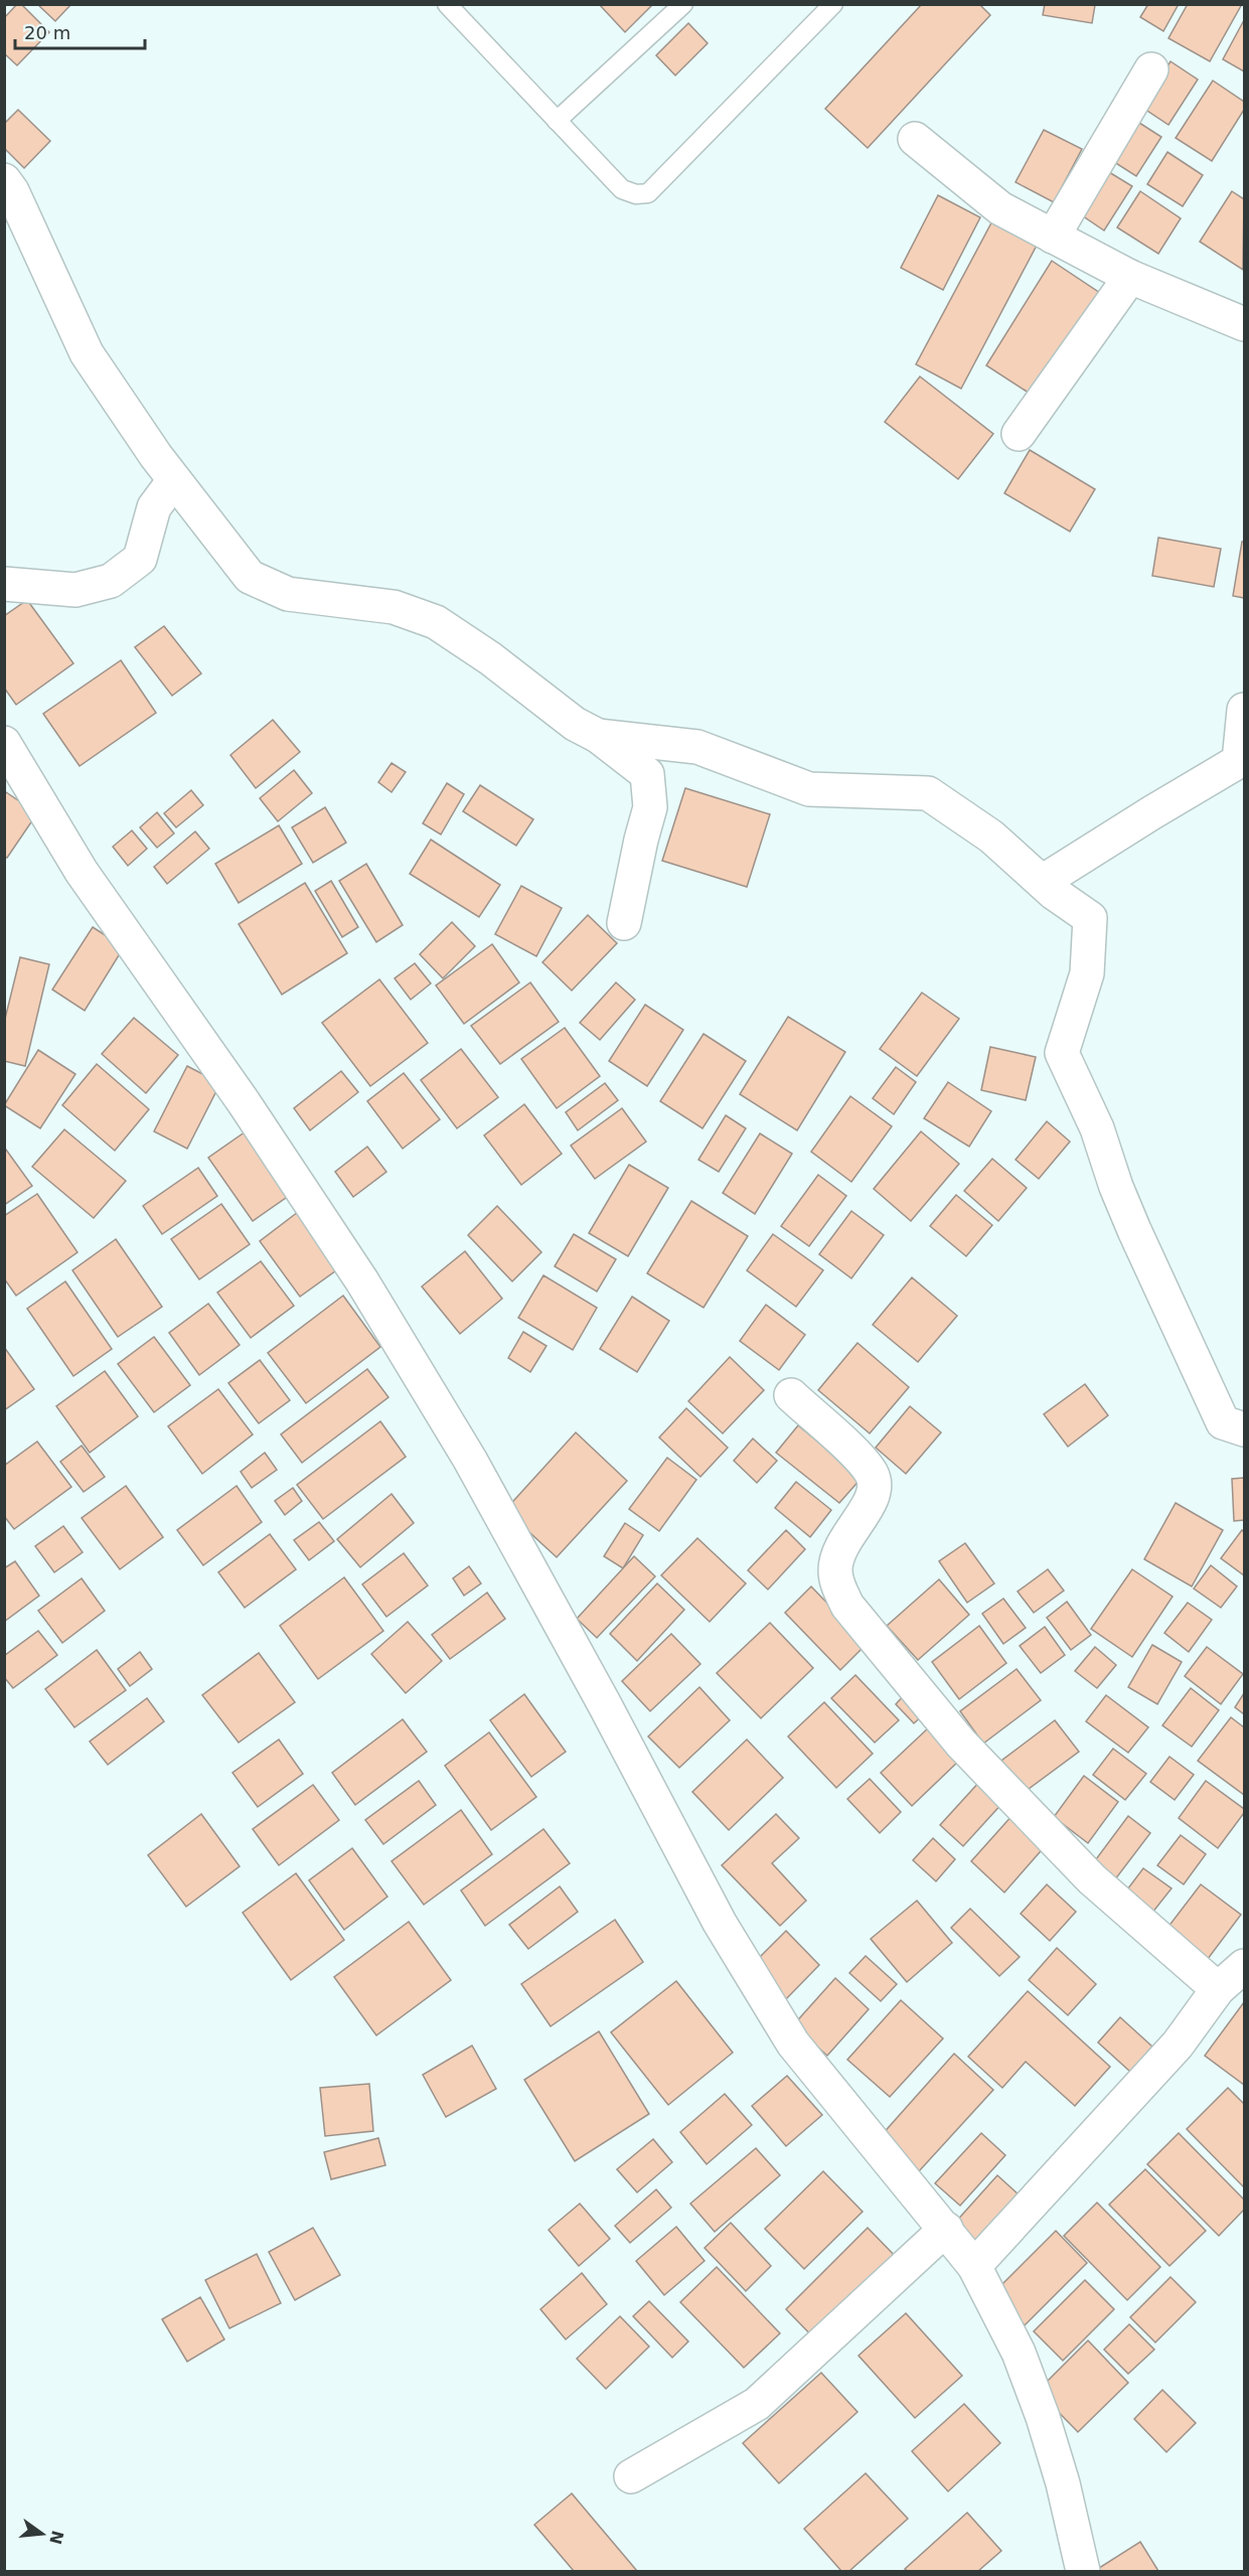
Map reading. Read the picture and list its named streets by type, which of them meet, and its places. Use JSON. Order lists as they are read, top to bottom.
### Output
{
  "scale_bar": "20 m",
  "north": "right"
}
